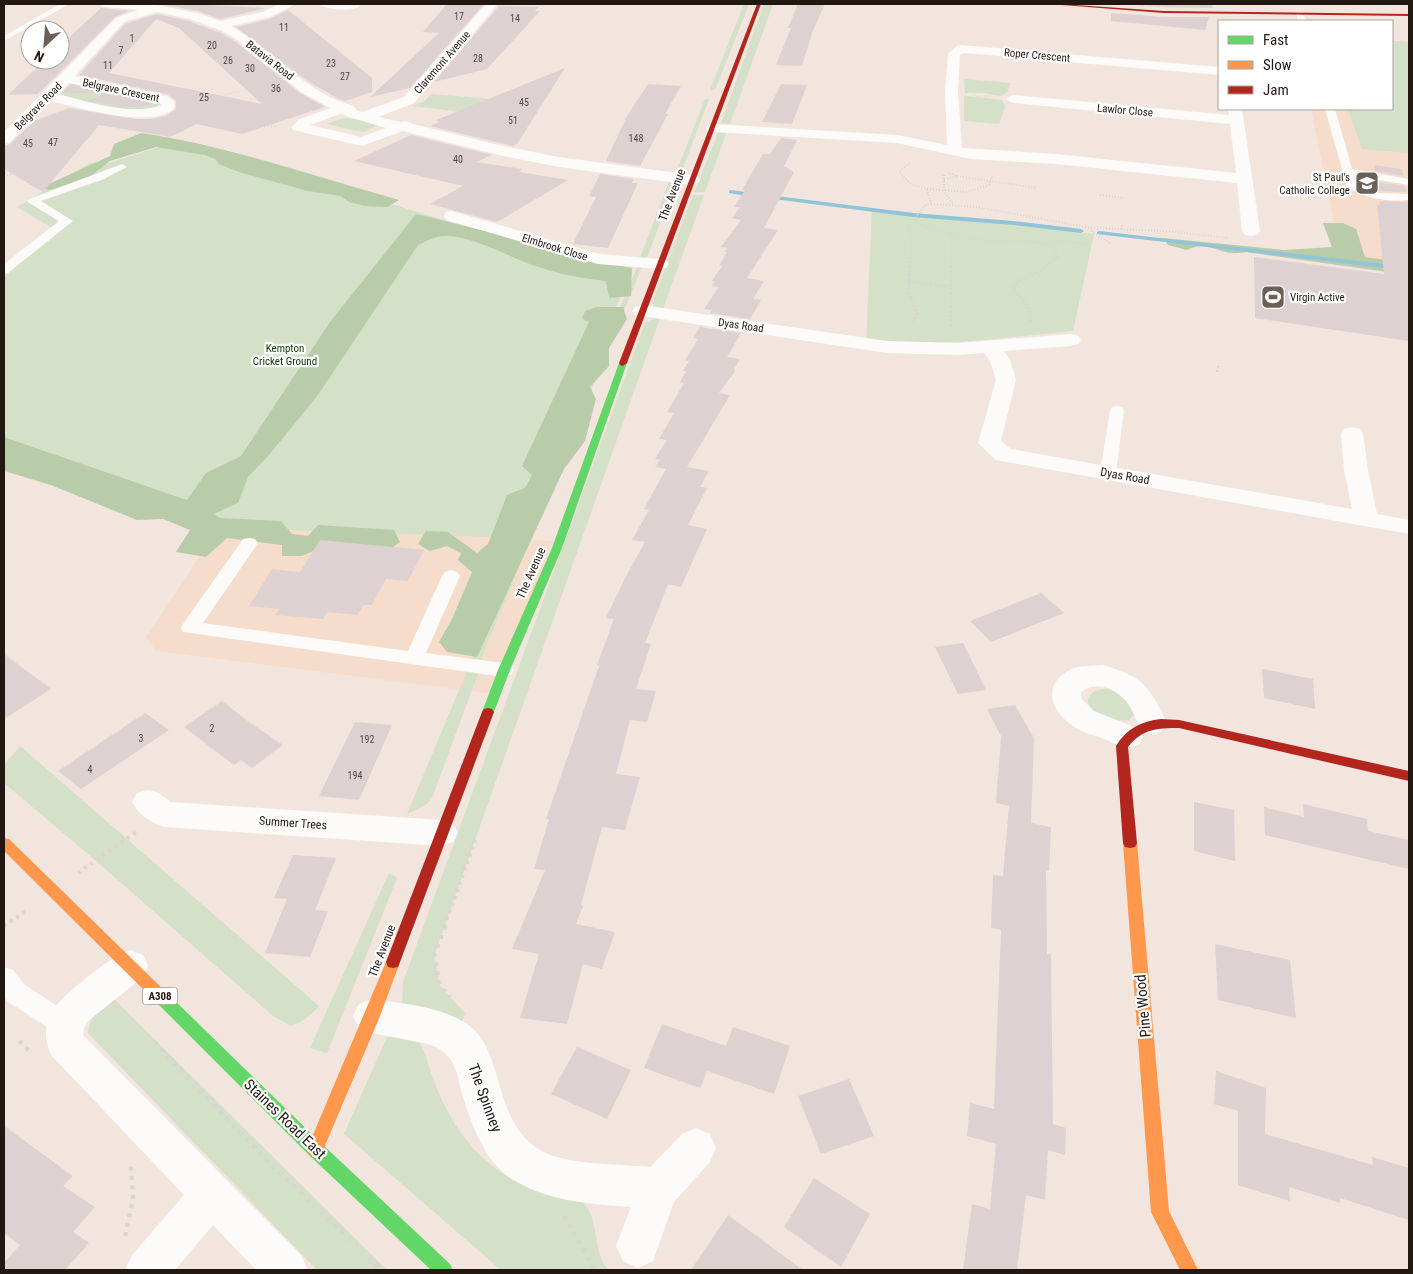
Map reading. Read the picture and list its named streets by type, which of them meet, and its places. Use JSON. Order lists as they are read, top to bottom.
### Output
{
  "streets": {
    "main road": [
      "The Avenue",
      "A308",
      "Pine Wood",
      "Staines Road East"
    ],
    "street": [
      "Roper Crescent",
      "Batavia Road",
      "Claremont Avenue",
      "Belgrave Crescent",
      "Belgrave Road",
      "Lawlor Close",
      "Elmbrook Close",
      "Dyas Road",
      "Summer Trees",
      "The Spinney"
    ]
  },
  "crossings": [
    ["Batavia Road", "Claremont Avenue"],
    ["Batavia Road", "Belgrave Road"],
    ["Batavia Road", "The Avenue"],
    ["Belgrave Crescent", "Belgrave Road"],
    ["The Avenue", "Elmbrook Close"],
    ["The Avenue", "Dyas Road"],
    ["The Avenue", "Summer Trees"],
    ["The Avenue", "Staines Road East"]
  ],
  "parks": ["Kempton Cricket Ground"],
  "places": {
    "school or university": ["St Paul's Catholic College"],
    "sports": ["Virgin Active"]
  },
  "house_numbers": [
    "17",
    "14",
    "11",
    "1",
    "20",
    "7",
    "28",
    "26",
    "23",
    "11",
    "30",
    "27",
    "36",
    "25",
    "45",
    "51",
    "148",
    "47",
    "45",
    "40",
    "2",
    "3",
    "192",
    "4",
    "194"
  ],
  "legend": ["Fast", "Slow", "Jam"],
  "north": "bottom left"
}
